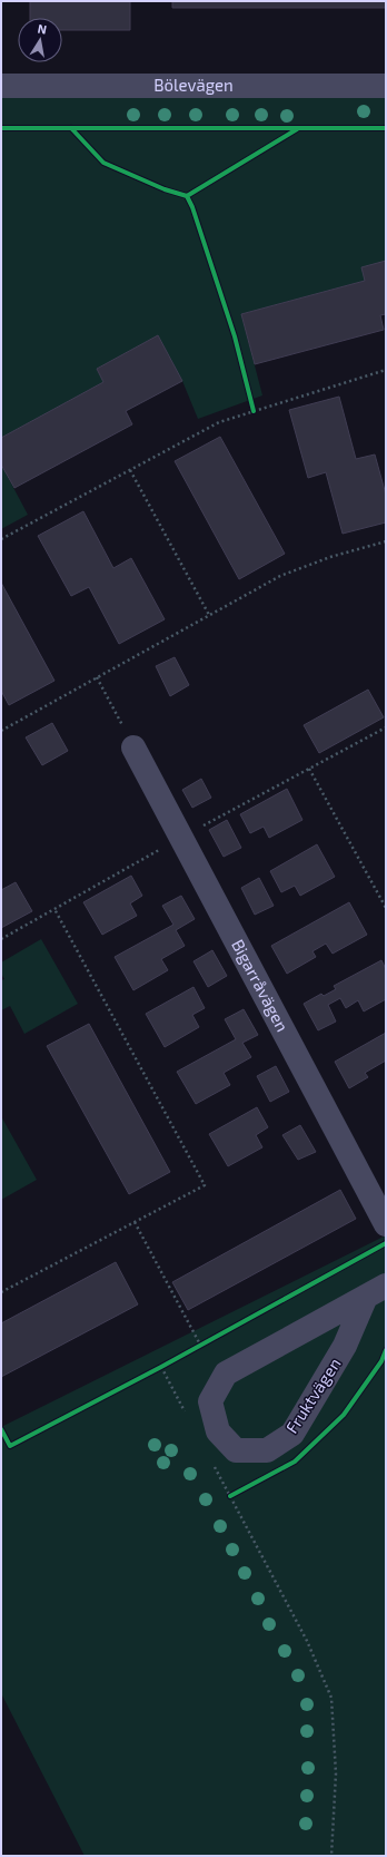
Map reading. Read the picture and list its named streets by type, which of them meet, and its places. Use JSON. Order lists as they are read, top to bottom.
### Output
{
  "streets": {
    "street": ["Bölevägen", "Bigarråvägen", "Fruktvägen"]
  },
  "north": "top"
}
